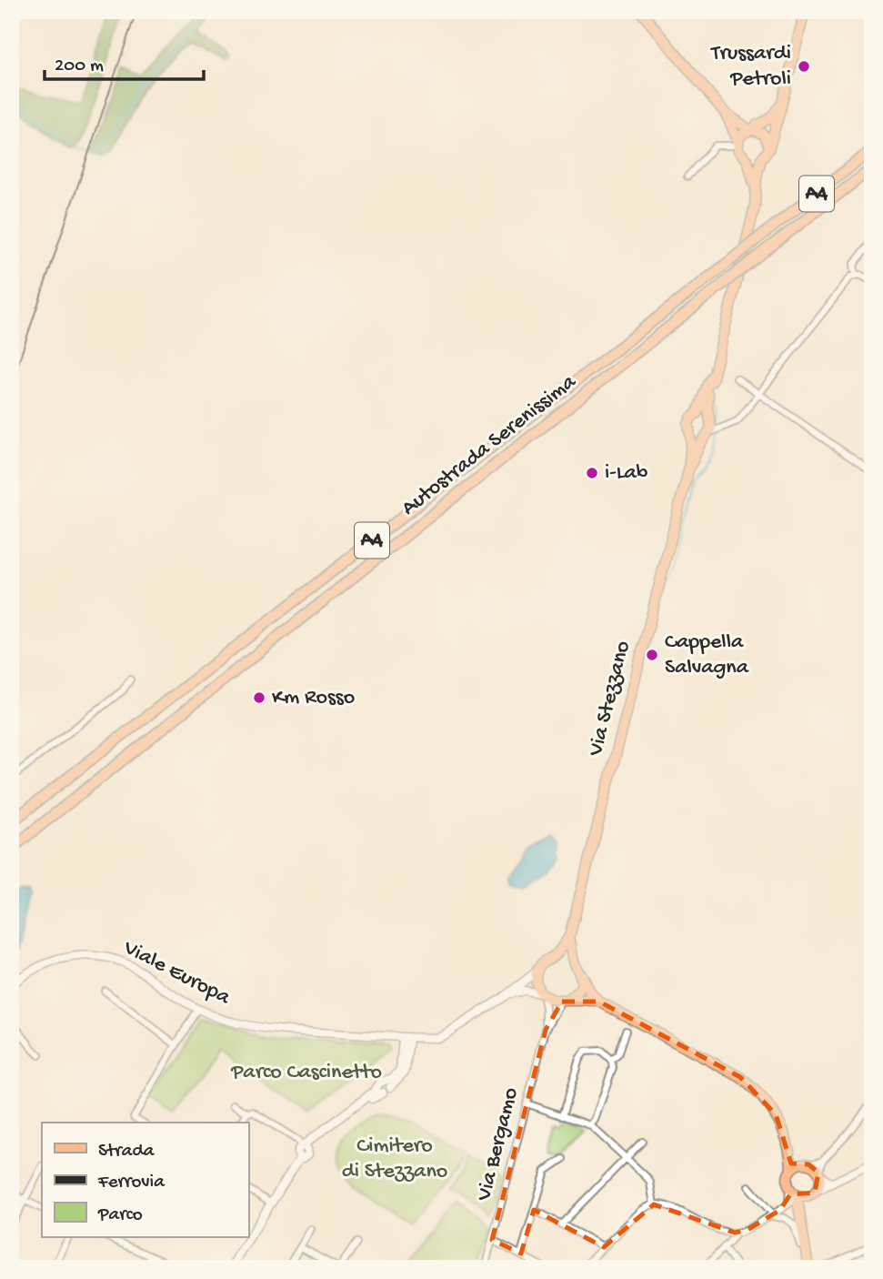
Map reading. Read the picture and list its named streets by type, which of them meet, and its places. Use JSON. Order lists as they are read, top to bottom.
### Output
{
  "streets": {
    "highway": ["A4", "Autostrada Serenissima"],
    "main road": ["Via Stezzano"],
    "street": ["Viale Europa", "Via Bergamo"]
  },
  "crossings": [
    ["Via Stezzano", "Viale Europa"],
    ["Via Stezzano", "Via Bergamo"],
    ["Viale Europa", "Via Bergamo"]
  ],
  "parks": ["Parco Cascinetto", "Cimitero di Stezzano"],
  "places": [
    "Trussardi Petroli",
    "i-Lab",
    "Cappella Salvagna",
    "Km Rosso"
  ],
  "legend": ["Strada", "Ferrovia", "Parco"],
  "scale_bar": "200 m"
}
